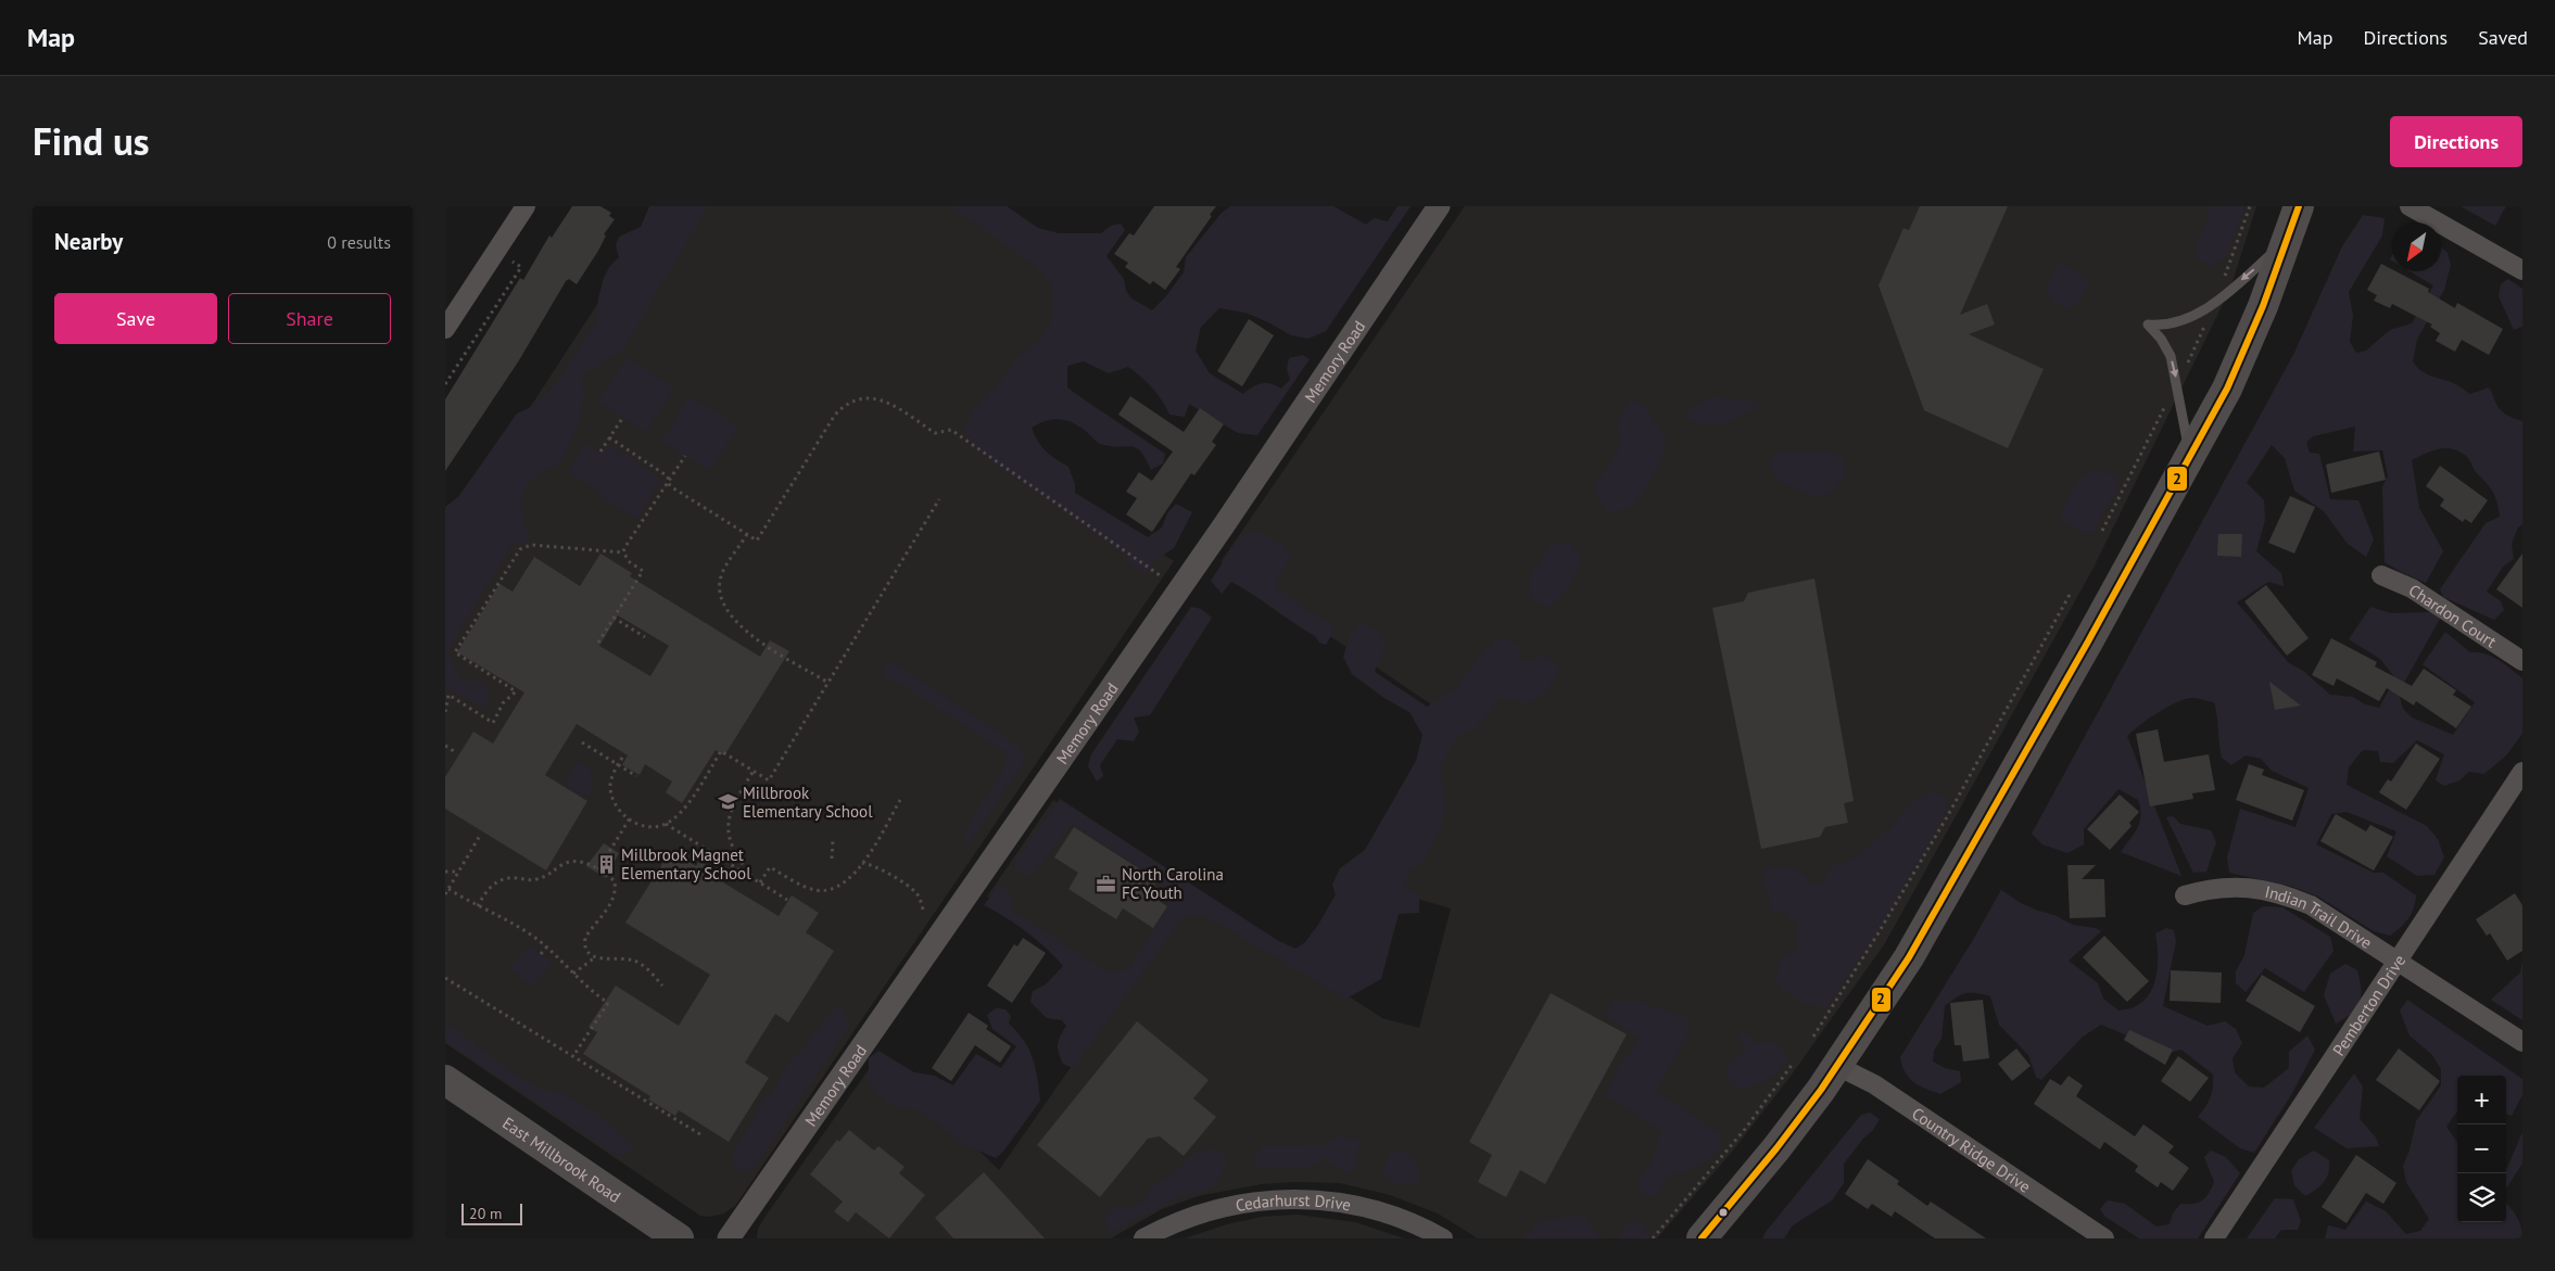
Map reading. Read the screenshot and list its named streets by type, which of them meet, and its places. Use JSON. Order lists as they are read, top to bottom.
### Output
{
  "streets": {
    "main road": ["East Millbrook Road"],
    "street": [
      "Memory Road",
      "Chardon Court",
      "Indian Trail Drive",
      "Pemberton Drive",
      "Country Ridge Drive",
      "Cedarhurst Drive"
    ]
  },
  "crossings": [
    ["Indian Trail Drive", "Pemberton Drive"]
  ],
  "places": {
    "school or university": ["Millbrook Elementary School"],
    "building": ["Millbrook Magnet Elementary School"],
    "office": ["North Carolina FC Youth"]
  },
  "lines": ["transit line 2"],
  "scale_bar": "20 m",
  "north": "bottom left",
  "page": {
    "header": "Map",
    "nav": ["Map", "Directions", "Saved"],
    "title": "Find us",
    "buttons": [
      "Directions",
      ["Save", "Share"]
    ],
    "heading": ["Nearby", "0 results"],
    "map_buttons": ["+", "−"],
    "scale": "20 m"
  }
}
